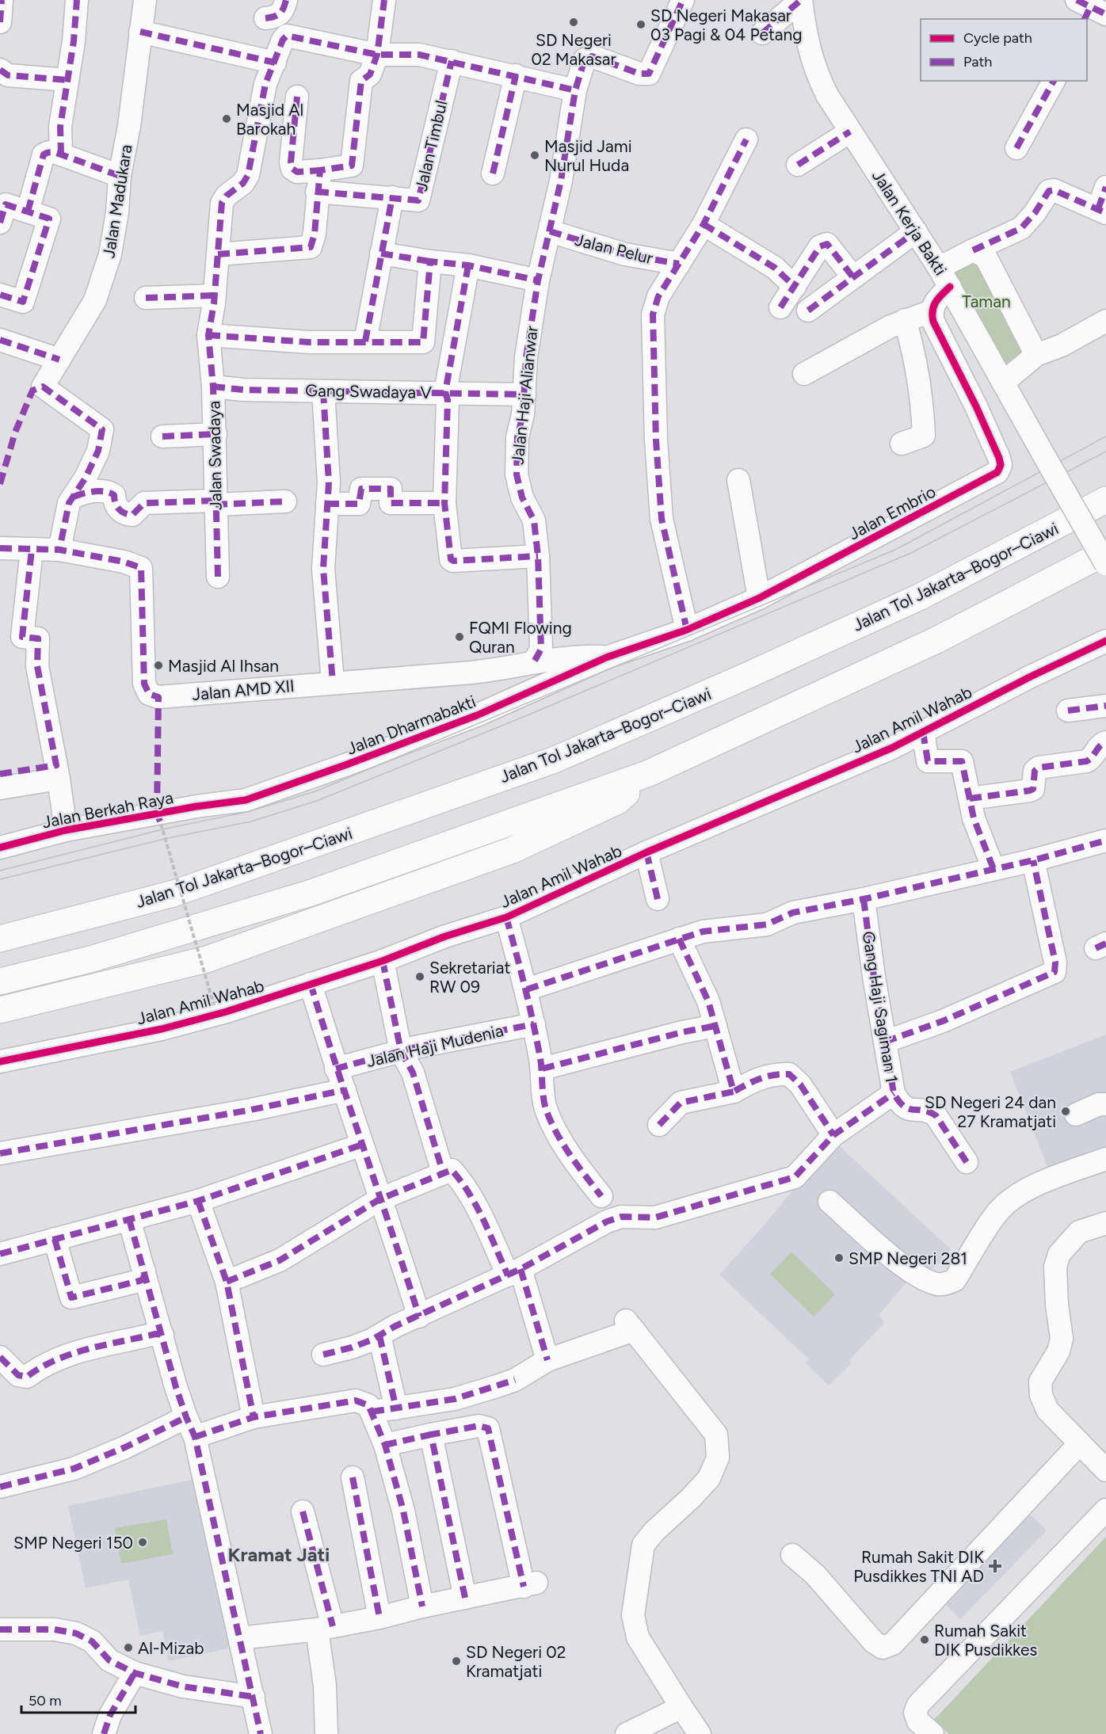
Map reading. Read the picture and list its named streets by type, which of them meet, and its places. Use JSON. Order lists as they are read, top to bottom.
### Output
{
  "streets": {
    "highway": ["Jalan Tol Jakarta–Bogor–Ciawi"],
    "street": [
      "Jalan Timbul",
      "Jalan Madukara",
      "Jalan Kerja Bakti",
      "Jalan Pelur",
      "Gang Swadaya V",
      "Jalan Haji Alianwar",
      "Jalan Swadaya",
      "Jalan Embrio",
      "Jalan AMD XII",
      "Jalan Amil Wahab",
      "Jalan Dharmabakti",
      "Jalan Berkah Raya",
      "Gang Haji Sagiman 1",
      "Jalan Haji Mudenia"
    ]
  },
  "crossings": [
    ["Jalan Pelur", "Jalan Haji Alianwar"],
    ["Gang Swadaya V", "Jalan Haji Alianwar"],
    ["Gang Swadaya V", "Jalan Swadaya"],
    ["Jalan Haji Alianwar", "Jalan AMD XII"],
    ["Jalan Embrio", "Jalan AMD XII"],
    ["Jalan Embrio", "Jalan Dharmabakti"],
    ["Jalan AMD XII", "Jalan Dharmabakti"],
    ["Jalan Amil Wahab", "Jalan Haji Mudenia"],
    ["Jalan Dharmabakti", "Jalan Berkah Raya"]
  ],
  "districts": ["Kramat Jati"],
  "parks": ["Taman"],
  "places": {
    "other": [
      "SD Negeri 02 Makasar",
      "SD Negeri Makasar 03 Pagi & 04 Petang",
      "Masjid Al Barokah",
      "Masjid Jami Nurul Huda",
      "FQMI Flowing Quran",
      "Masjid Al Ihsan",
      "Sekretariat RW 09",
      "SD Negeri 24 dan 27 Kramatjati",
      "SMP Negeri 281",
      "SMP Negeri 150",
      "Rumah Sakit DIK Pusdikkes",
      "Al-Mizab",
      "SD Negeri 02 Kramatjati"
    ],
    "health": ["Rumah Sakit DIK Pusdikkes TNI AD"]
  },
  "legend": ["Cycle path", "Path"],
  "scale_bar": "50 m"
}
